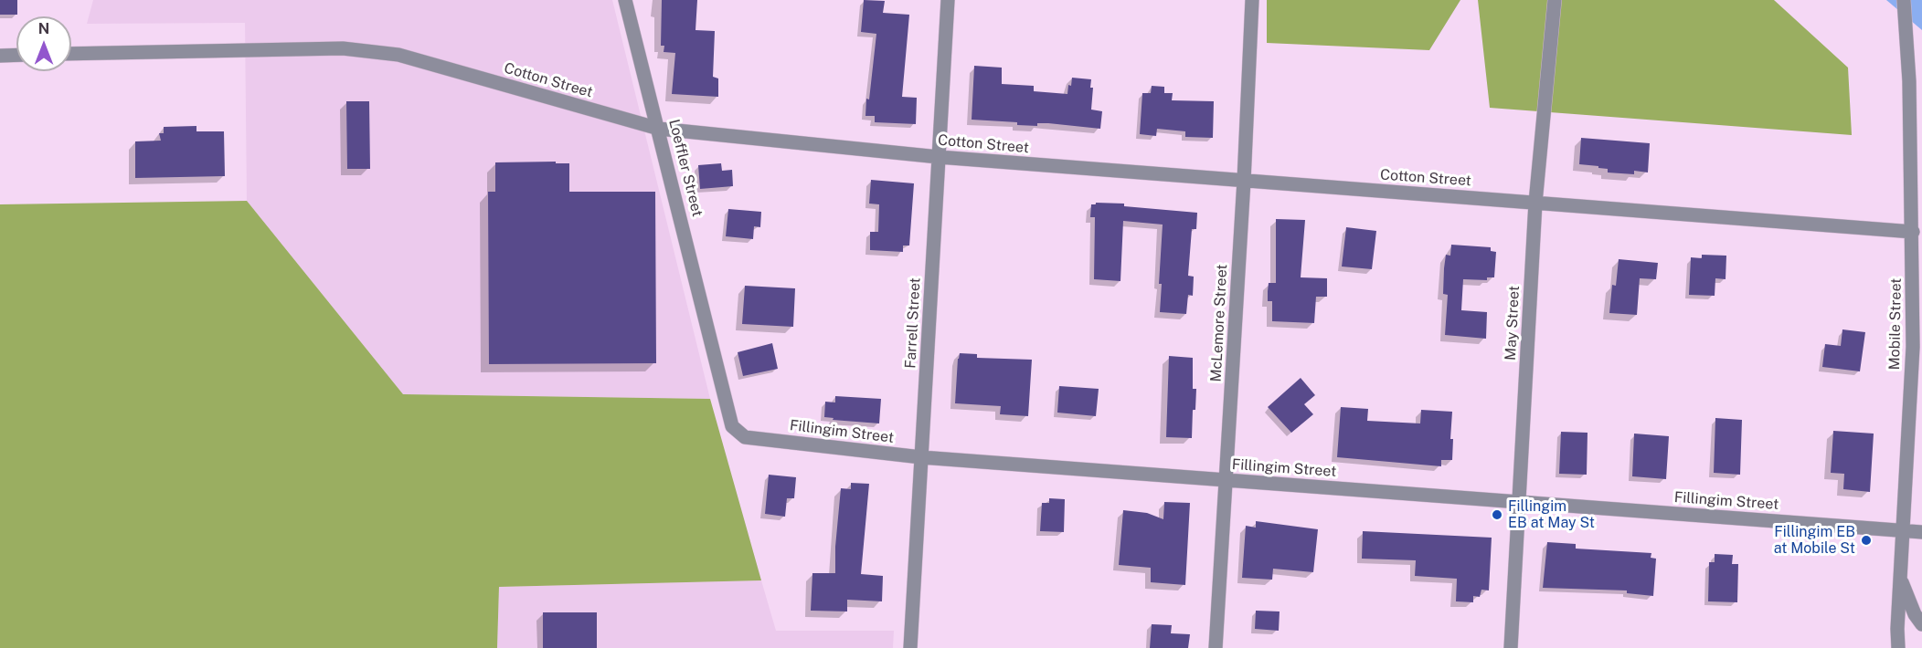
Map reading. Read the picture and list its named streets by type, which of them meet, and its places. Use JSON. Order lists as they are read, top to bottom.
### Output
{
  "streets": {
    "street": [
      "Cotton Street",
      "Loeffler Street",
      "Farrell Street",
      "McLemore Street",
      "May Street",
      "Mobile Street",
      "Fillingim Street"
    ]
  },
  "crossings": [
    ["Cotton Street", "Loeffler Street"],
    ["Cotton Street", "Farrell Street"],
    ["Cotton Street", "McLemore Street"],
    ["Cotton Street", "May Street"],
    ["Cotton Street", "Mobile Street"],
    ["Loeffler Street", "Fillingim Street"],
    ["Farrell Street", "Fillingim Street"],
    ["McLemore Street", "Fillingim Street"],
    ["May Street", "Fillingim Street"],
    ["Mobile Street", "Fillingim Street"]
  ],
  "places": ["Fillingim EB at May St", "Fillingim EB at Mobile St"],
  "north": "top"
}
